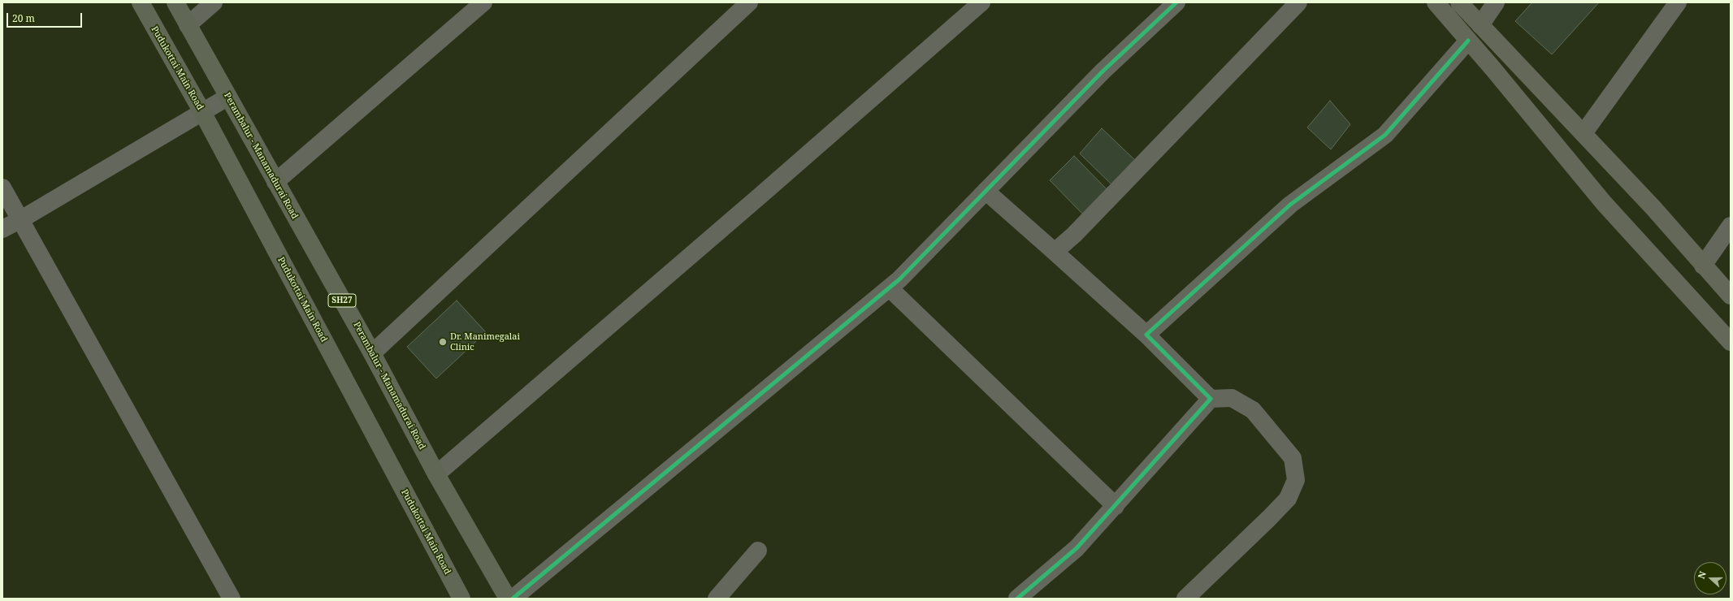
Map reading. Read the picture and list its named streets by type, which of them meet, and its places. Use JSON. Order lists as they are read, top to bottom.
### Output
{
  "streets": {
    "main road": ["Pudukottai Main Road", "Perambalur - Manamadurai Road", "SH27"]
  },
  "places": ["Dr. Manimegalai Clinic"],
  "scale_bar": "20 m",
  "north": "left"
}
